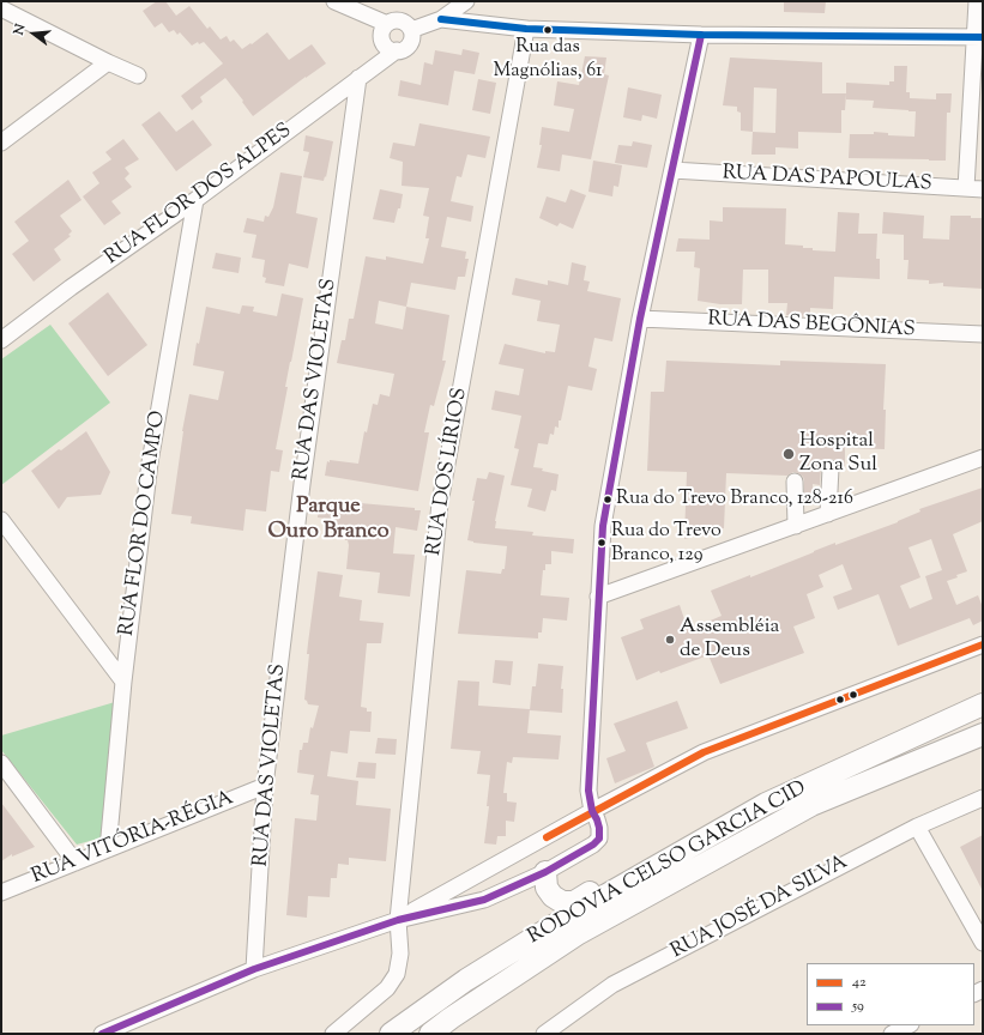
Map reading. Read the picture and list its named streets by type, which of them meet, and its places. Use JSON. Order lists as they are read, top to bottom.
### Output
{
  "streets": {
    "highway": ["RODOVIA CELSO GARCIA CID"],
    "street": [
      "RUA DAS PAPOULAS",
      "RUA FLOR DOS ALPES",
      "RUA DAS BEGÔNIAS",
      "RUA DAS VIOLETAS",
      "RUA DOS LÍRIOS",
      "RUA FLOR DO CAMPO",
      "RUA VITÓRIA-RÉGIA",
      "RUA JOSÉ DA SILVA"
    ]
  },
  "crossings": [
    ["RUA FLOR DOS ALPES", "RUA DAS VIOLETAS"],
    ["RUA FLOR DOS ALPES", "RUA FLOR DO CAMPO"],
    ["RUA DAS VIOLETAS", "RUA VITÓRIA-RÉGIA"],
    ["RUA FLOR DO CAMPO", "RUA VITÓRIA-RÉGIA"]
  ],
  "districts": ["Parque Ouro Branco"],
  "places": [
    "Rua das Magnólias, 61",
    "Hospital Zona Sul",
    "Rua do Trevo Branco, 128-216",
    "Rua do Trevo Branco, 129",
    "Assembléia de Deus"
  ],
  "lines": ["transit line 59", "transit line 42"],
  "legend": ["42", "59"],
  "north": "left"
}
